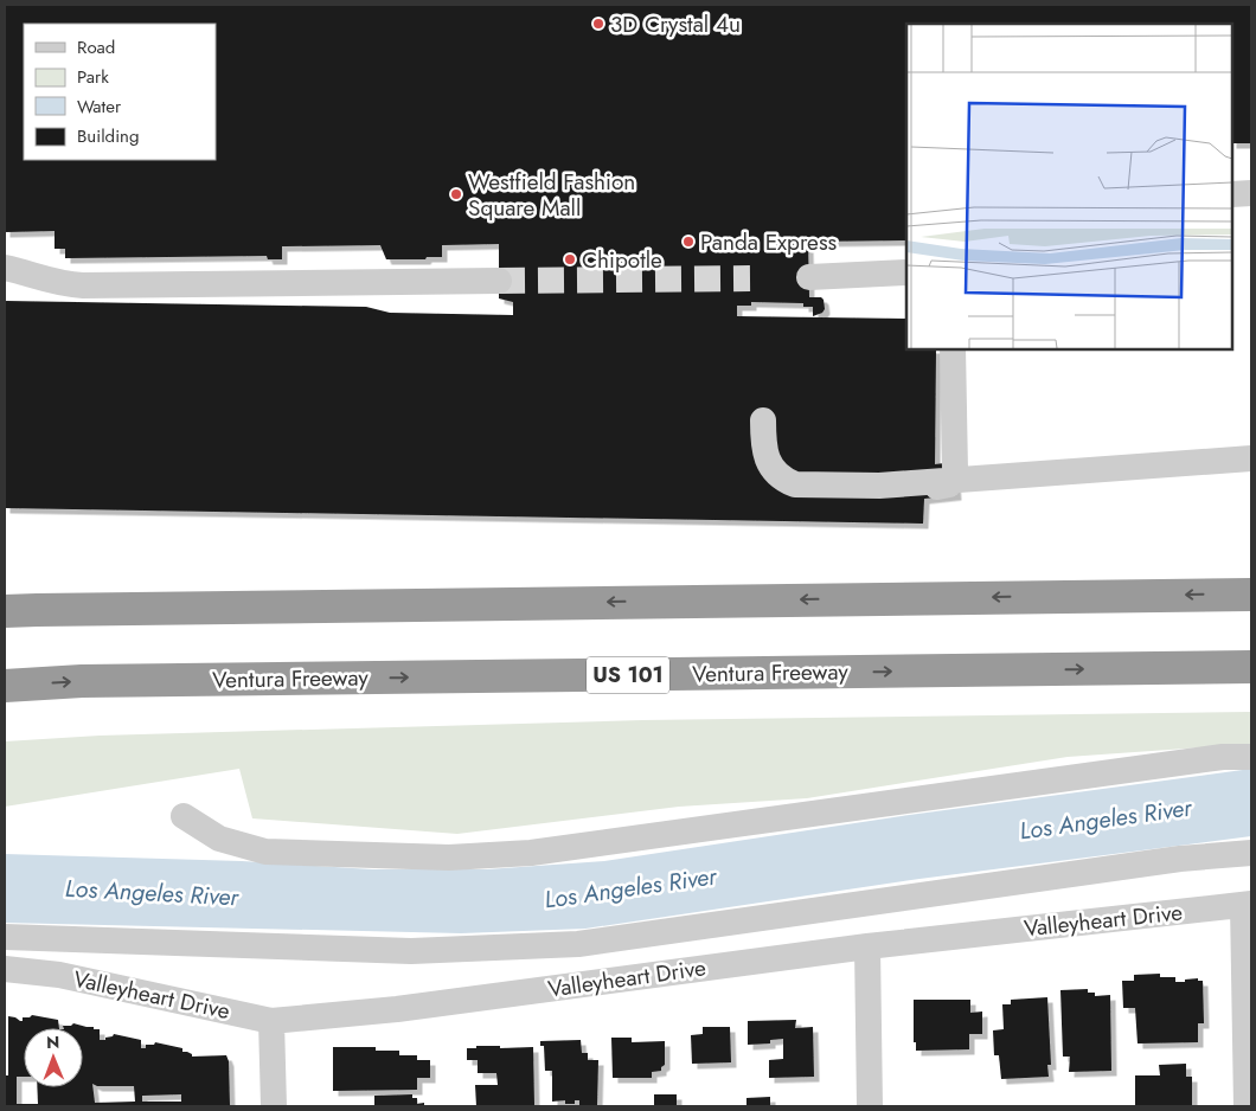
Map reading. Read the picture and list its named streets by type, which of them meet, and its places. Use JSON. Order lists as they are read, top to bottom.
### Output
{
  "streets": {
    "highway": ["Ventura Freeway", "US 101"],
    "street": ["Valleyheart Drive"]
  },
  "water": ["Los Angeles River"],
  "places": [
    "3D Crystal 4u",
    "Westfield Fashion Square Mall",
    "Panda Express",
    "Chipotle"
  ],
  "legend": [
    "Road",
    "Park",
    "Water",
    "Building"
  ],
  "north": "top"
}
